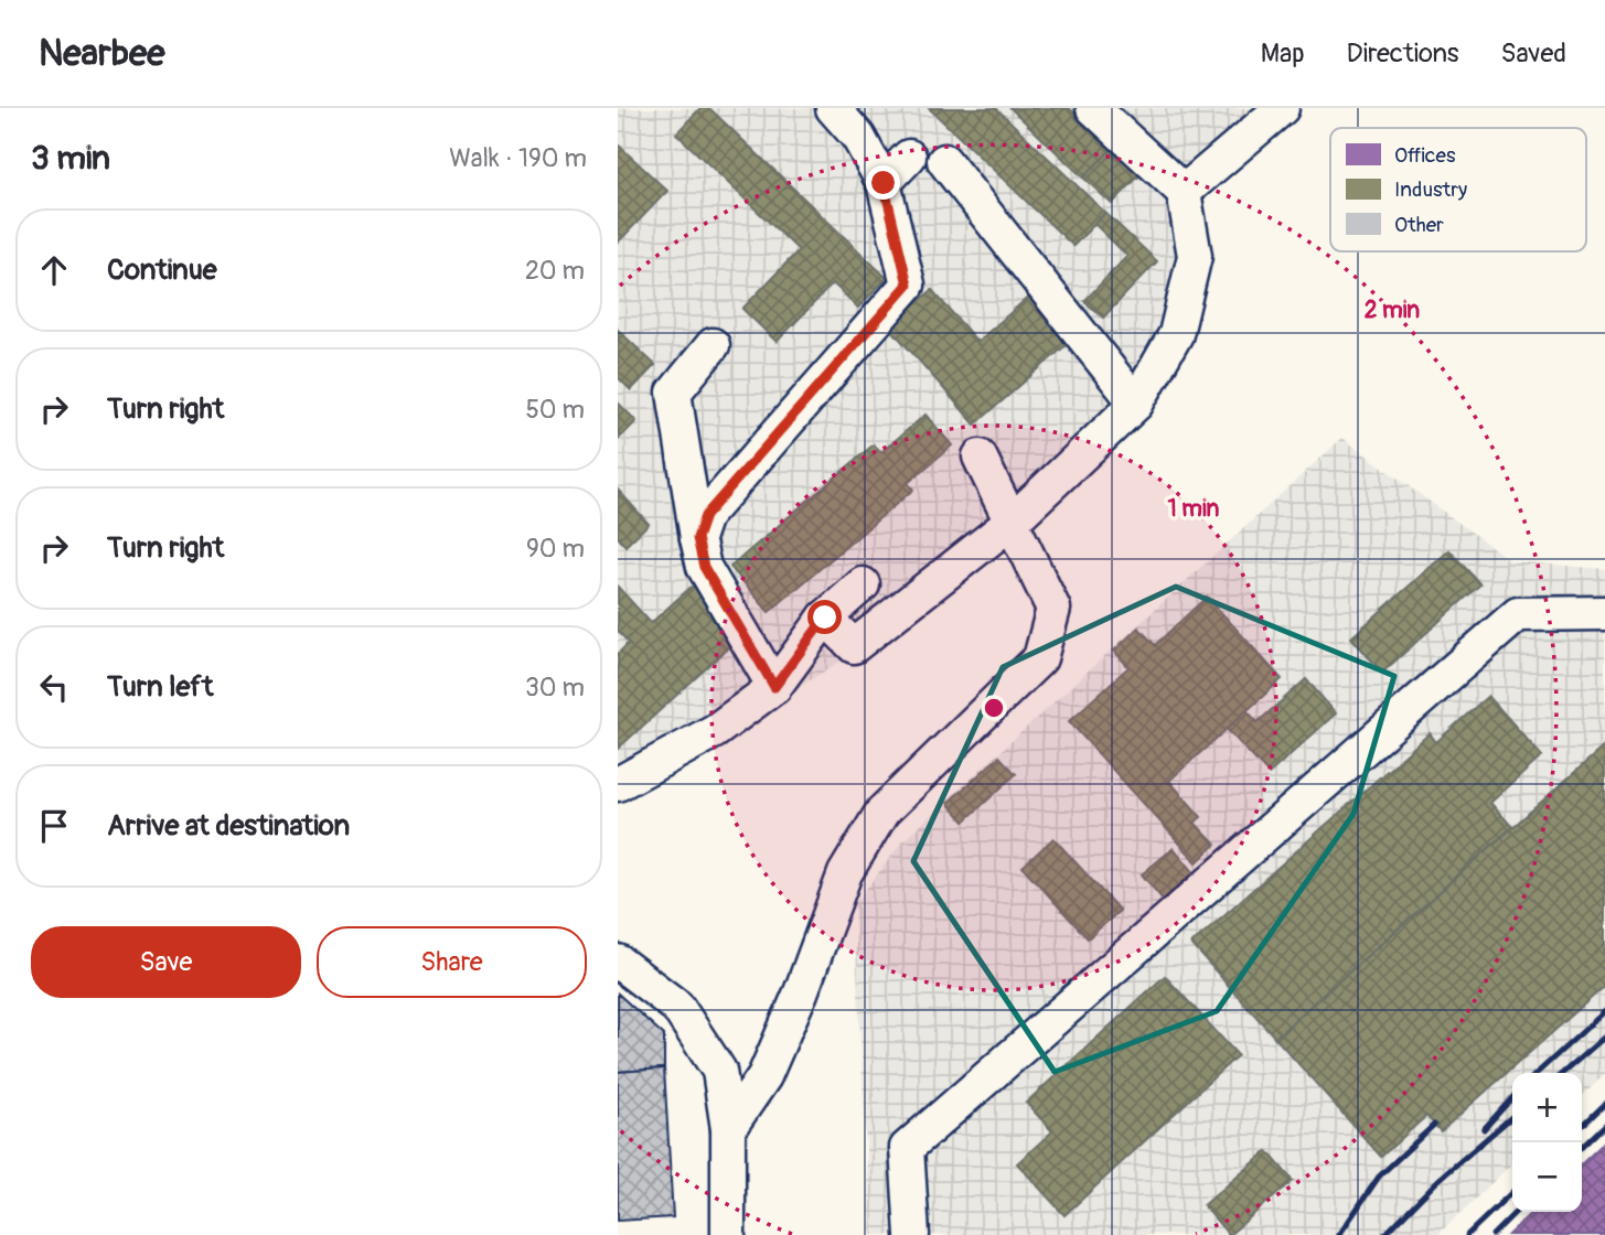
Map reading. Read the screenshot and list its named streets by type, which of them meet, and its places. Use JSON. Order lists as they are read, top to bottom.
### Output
{
  "legend": ["Offices", "Industry", "Other"],
  "page": {
    "header": "Nearbee",
    "nav": ["Map", "Directions", "Saved"],
    "heading": ["3 min", "Walk · 190 m"],
    "list": [
      ["Continue", "20 m"],
      ["Turn right", "50 m"],
      ["Turn right", "90 m"],
      ["Turn left", "30 m"],
      "Arrive at destination"
    ],
    "buttons": ["Save", "Share"],
    "map_buttons": ["+", "−"]
  },
  "rings": ["2 min", "1 min"]
}
